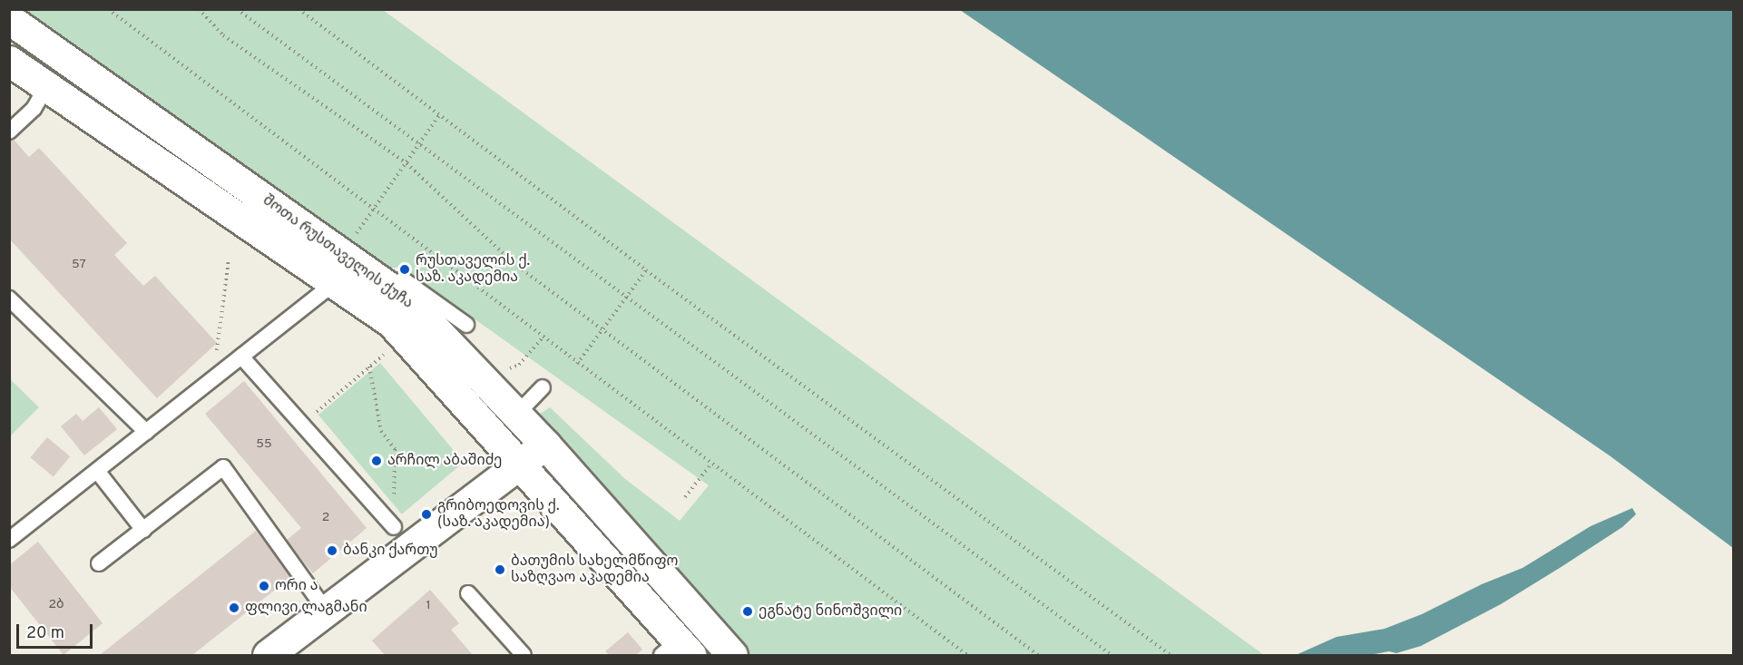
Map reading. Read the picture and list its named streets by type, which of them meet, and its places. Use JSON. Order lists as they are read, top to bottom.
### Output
{
  "streets": {
    "main road": ["შოთა რუსთაველის ქუჩა"]
  },
  "places": [
    "რუსთაველის ქ. საზ. აკადემია",
    "არჩილ აბაშიძე",
    "გრიბოედოვის ქ. (საზ. აკადემია)",
    "ბანკი ქართუ",
    "ბათუმის სახელმწიფო საზღვაო აკადემია",
    "ორი ა",
    "ფლივი ლაგმანი",
    "ეგნატე ნინოშვილი"
  ],
  "house_numbers": [
    "57",
    "55",
    "2",
    "2ბ",
    "1"
  ],
  "scale_bar": "20 m"
}
